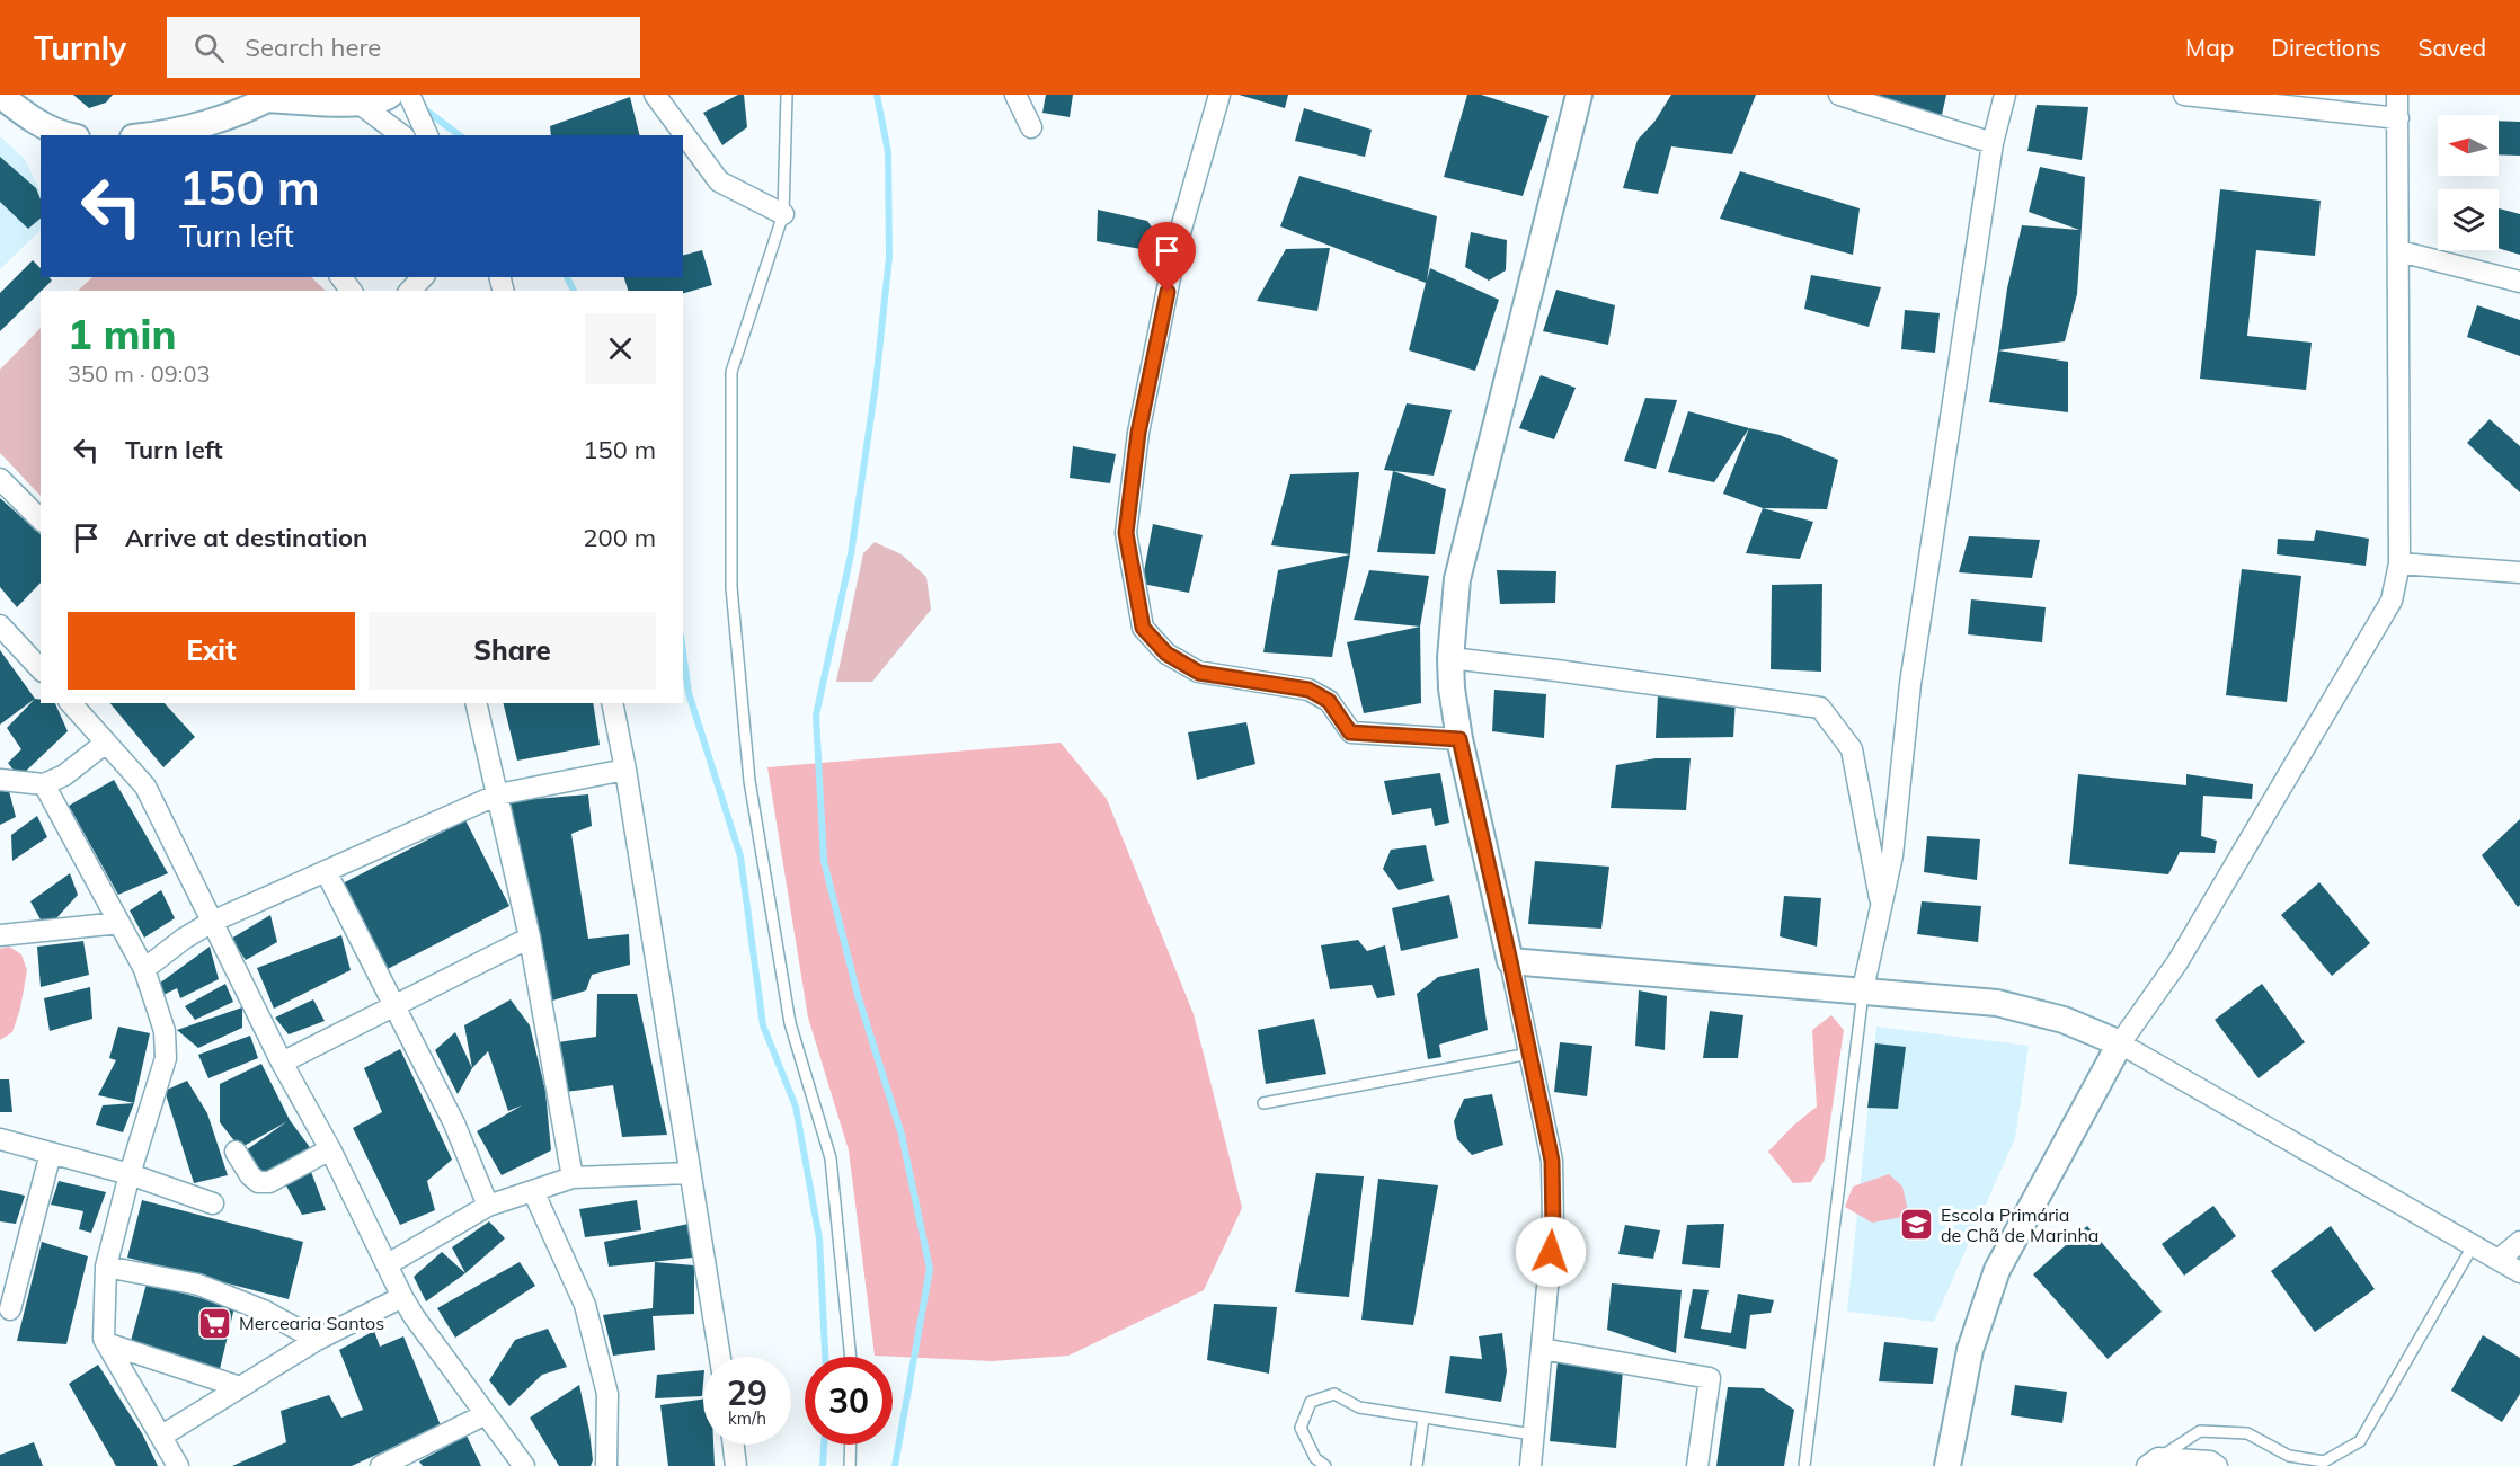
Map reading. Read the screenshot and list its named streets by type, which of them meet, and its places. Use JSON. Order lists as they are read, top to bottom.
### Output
{
  "places": {
    "school or university": ["Escola Primária de Chã de Marinha"],
    "supermarket": ["Mercearia Santos"]
  },
  "north": "left",
  "page": {
    "header": "Turnly",
    "search": "Search here",
    "nav": ["Map", "Directions", "Saved"],
    "turn": ["150 m", "Turn left"],
    "heading": ["1 min", "350 m · 09:03"],
    "list": [
      {
        "name": "Turn left",
        "value": "150 m"
      },
      {
        "name": "Arrive at destination",
        "value": "200 m"
      }
    ],
    "buttons": ["Exit", "Share"],
    "speed": "29 km/h",
    "limit": "30"
  }
}
